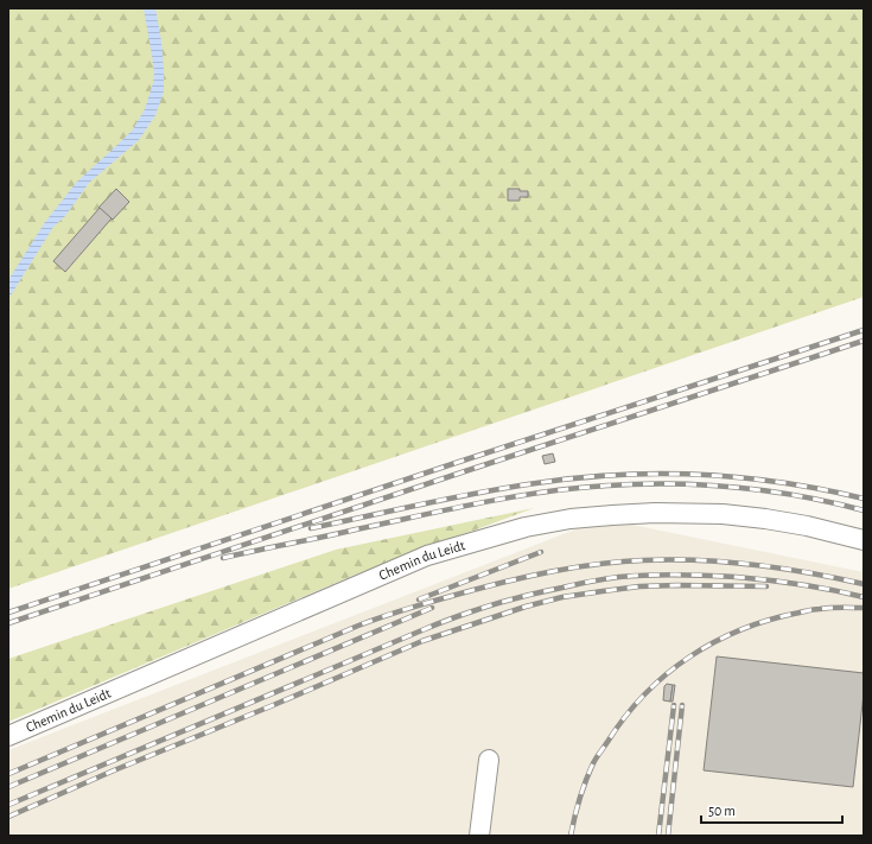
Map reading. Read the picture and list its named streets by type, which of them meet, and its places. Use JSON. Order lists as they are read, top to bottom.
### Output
{
  "streets": {
    "street": ["Chemin du Leidt"]
  },
  "scale_bar": "50 m"
}
